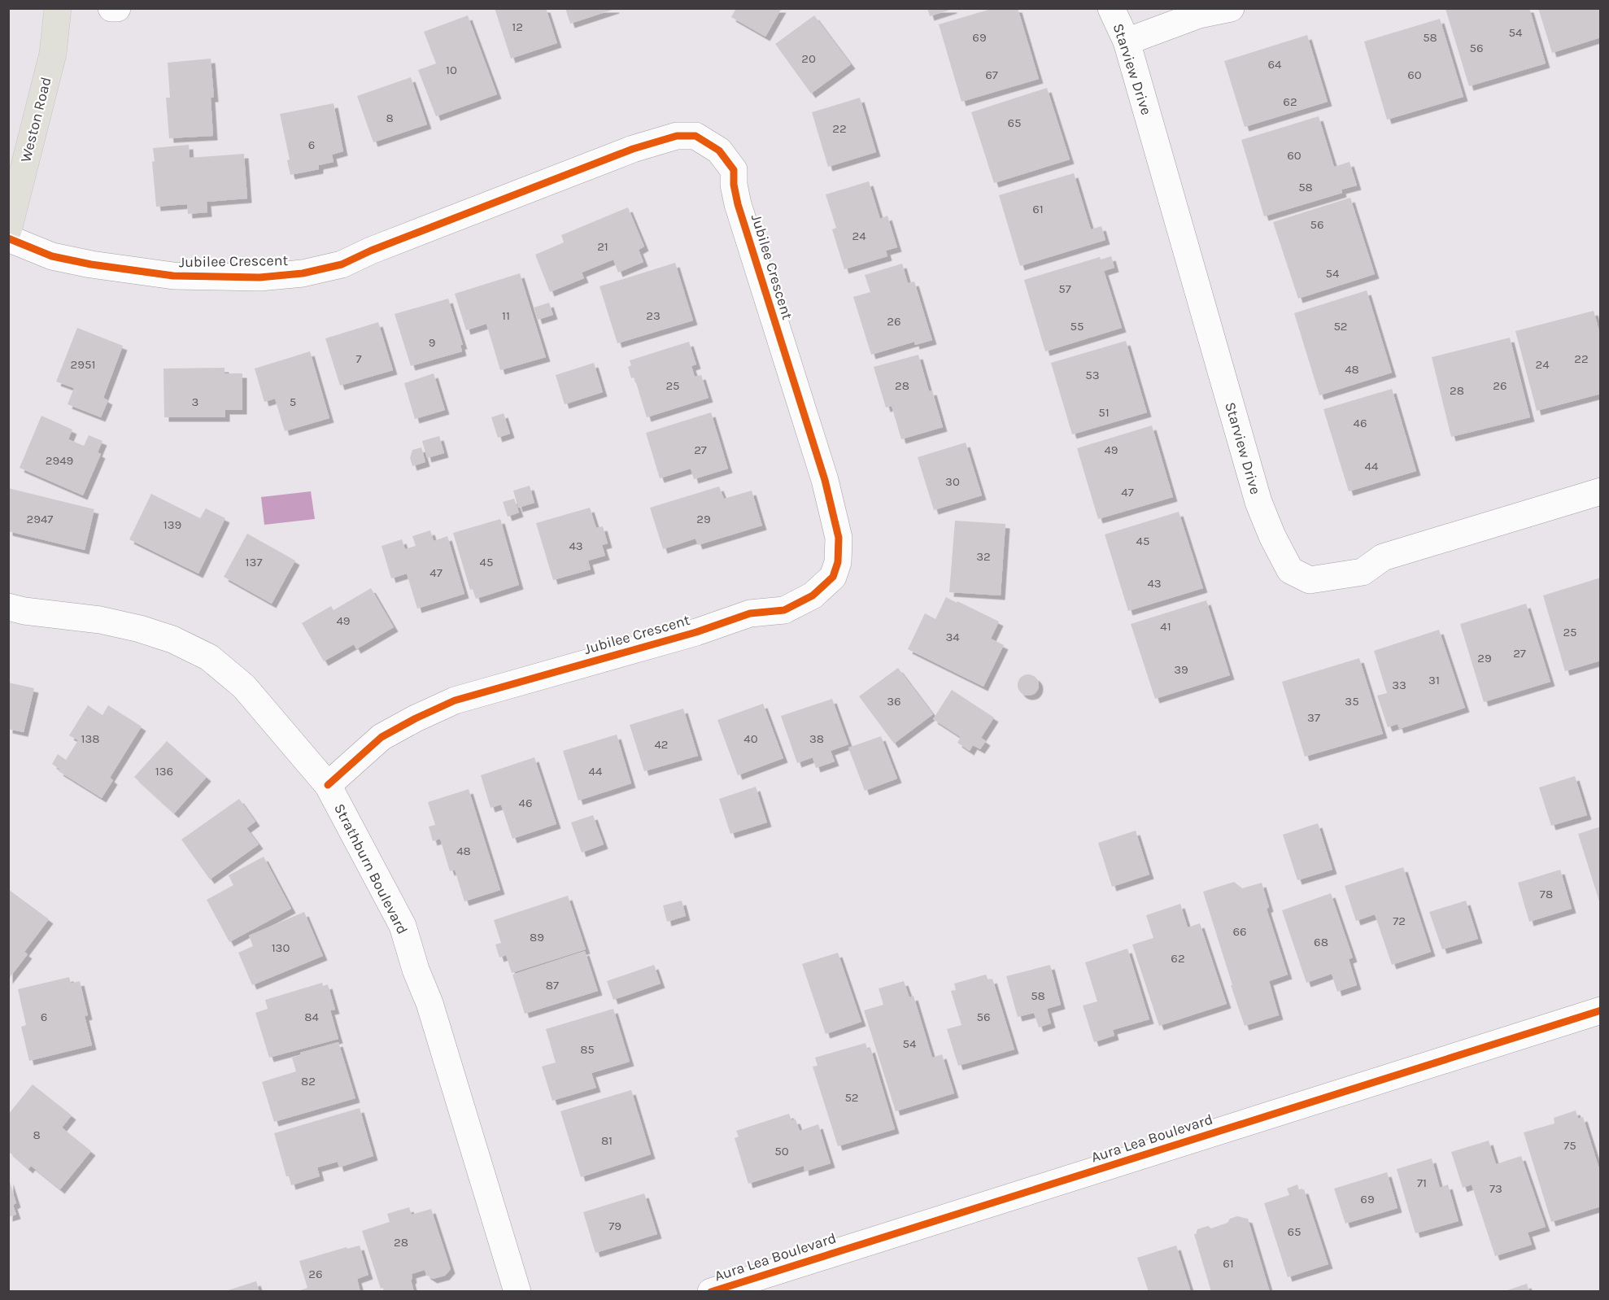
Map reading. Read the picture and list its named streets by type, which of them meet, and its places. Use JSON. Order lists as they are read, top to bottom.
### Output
{
  "streets": {
    "main road": ["Weston Road"],
    "street": [
      "Starview Drive",
      "Jubilee Crescent",
      "Strathburn Boulevard",
      "Aura Lea Boulevard"
    ]
  },
  "crossings": [
    ["Jubilee Crescent", "Strathburn Boulevard"]
  ],
  "house_numbers": [
    "12",
    "54",
    "69",
    "58",
    "56",
    "20",
    "64",
    "10",
    "67",
    "60",
    "62",
    "8",
    "65",
    "22",
    "6",
    "60",
    "58",
    "61",
    "56",
    "24",
    "21",
    "54",
    "57",
    "11",
    "23",
    "26",
    "55",
    "52",
    "9",
    "7",
    "22",
    "2951",
    "24",
    "48",
    "53",
    "25",
    "28",
    "26",
    "28",
    "3",
    "5",
    "51",
    "46",
    "27",
    "49",
    "2949",
    "44",
    "30",
    "47",
    "2947",
    "29",
    "139",
    "45",
    "43",
    "32",
    "137",
    "45",
    "47",
    "43",
    "49",
    "41",
    "25",
    "34",
    "27",
    "29",
    "39",
    "31",
    "33",
    "36",
    "35",
    "37",
    "138",
    "40",
    "38",
    "42",
    "136",
    "44",
    "46",
    "48",
    "78",
    "72",
    "66",
    "89",
    "68",
    "130",
    "62",
    "87",
    "58",
    "6",
    "84",
    "56",
    "54",
    "85",
    "82",
    "52",
    "8",
    "81",
    "75",
    "50",
    "71",
    "73",
    "69",
    "79",
    "65",
    "28",
    "61",
    "26"
  ]
}
